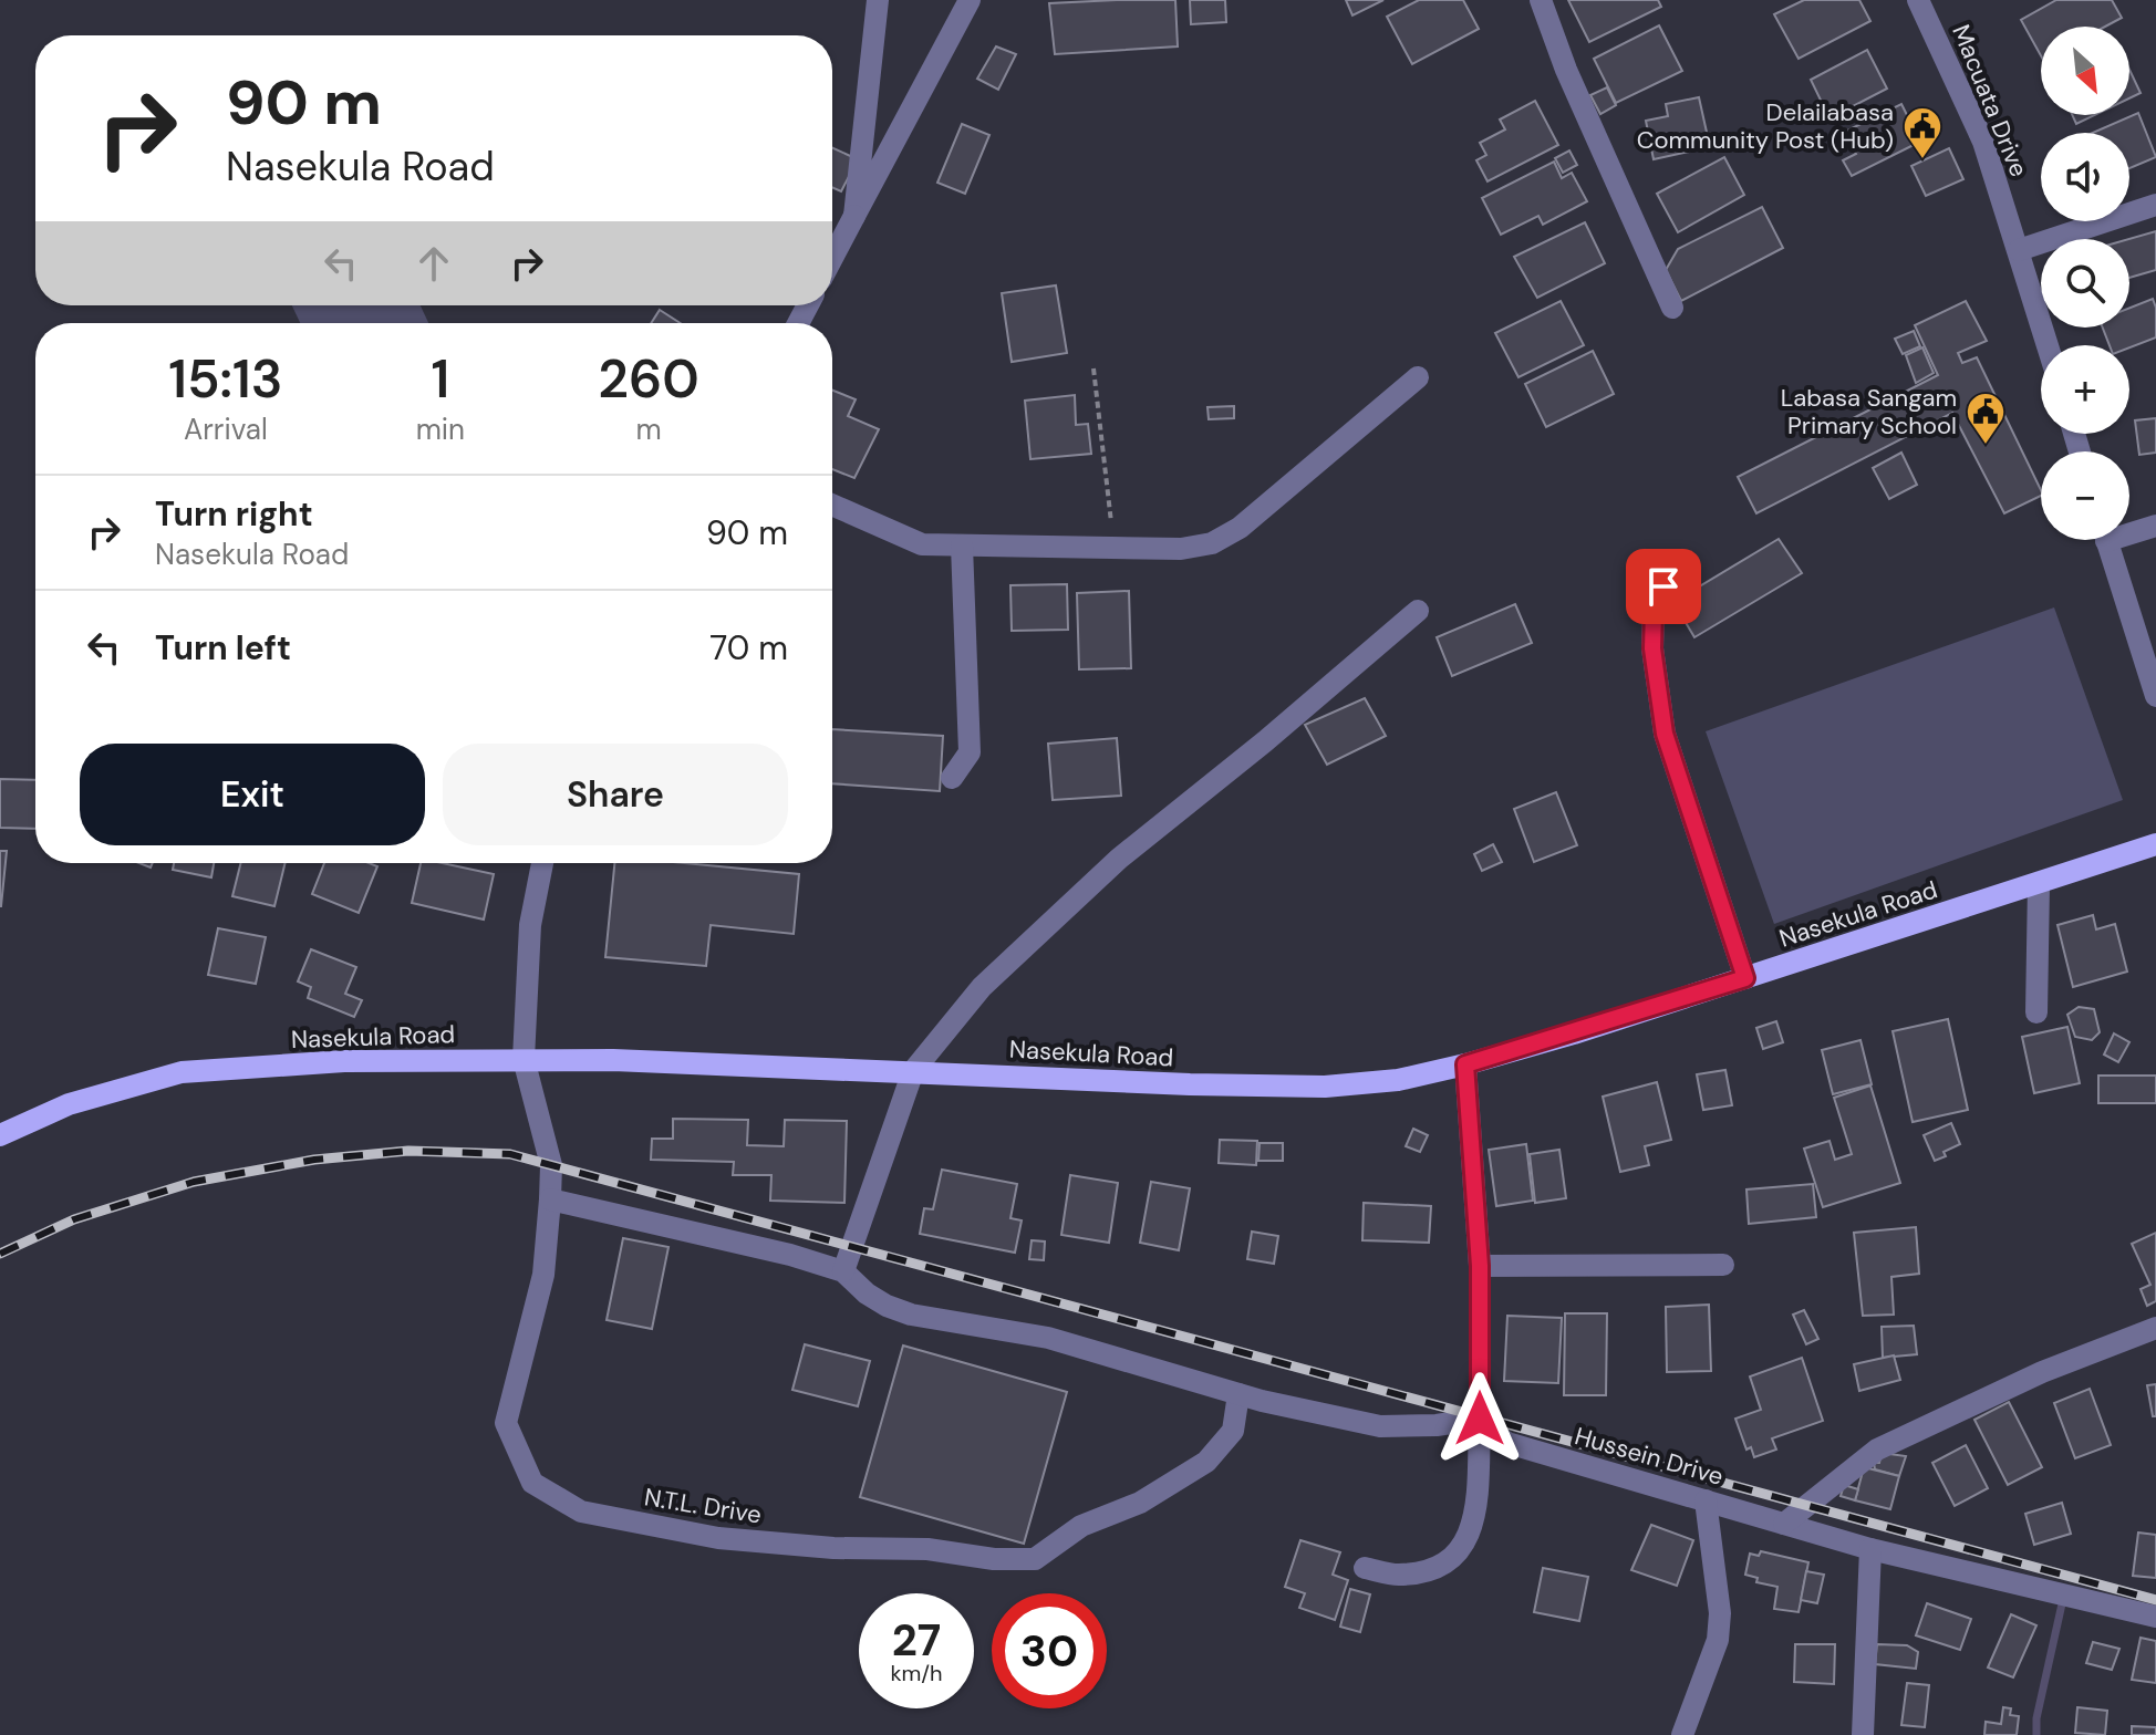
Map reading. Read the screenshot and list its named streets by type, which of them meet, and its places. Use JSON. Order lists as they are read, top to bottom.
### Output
{
  "streets": {
    "main road": ["Nasekula Road"],
    "street": ["Macuata Drive", "Hussein Drive", "N.T.L. Drive"]
  },
  "crossings": [
    ["Nasekula Road", "N.T.L. Drive"]
  ],
  "places": {
    "public building": ["Delailabasa Community Post (Hub)", "Labasa Sangam Primary School"]
  },
  "north": "bottom right",
  "page": {
    "map_buttons": ["+", "−"],
    "turn": ["90 m", "Nasekula Road"],
    "eta": [
      "15:13",
      "Arrival",
      "1",
      "min",
      "260",
      "m"
    ],
    "list": [
      {
        "name": "Turn right",
        "note": "Nasekula Road",
        "value": "90 m"
      },
      {
        "name": "Turn left",
        "value": "70 m"
      }
    ],
    "buttons": ["Exit", "Share"],
    "speed": "27 km/h",
    "limit": "30"
  }
}
